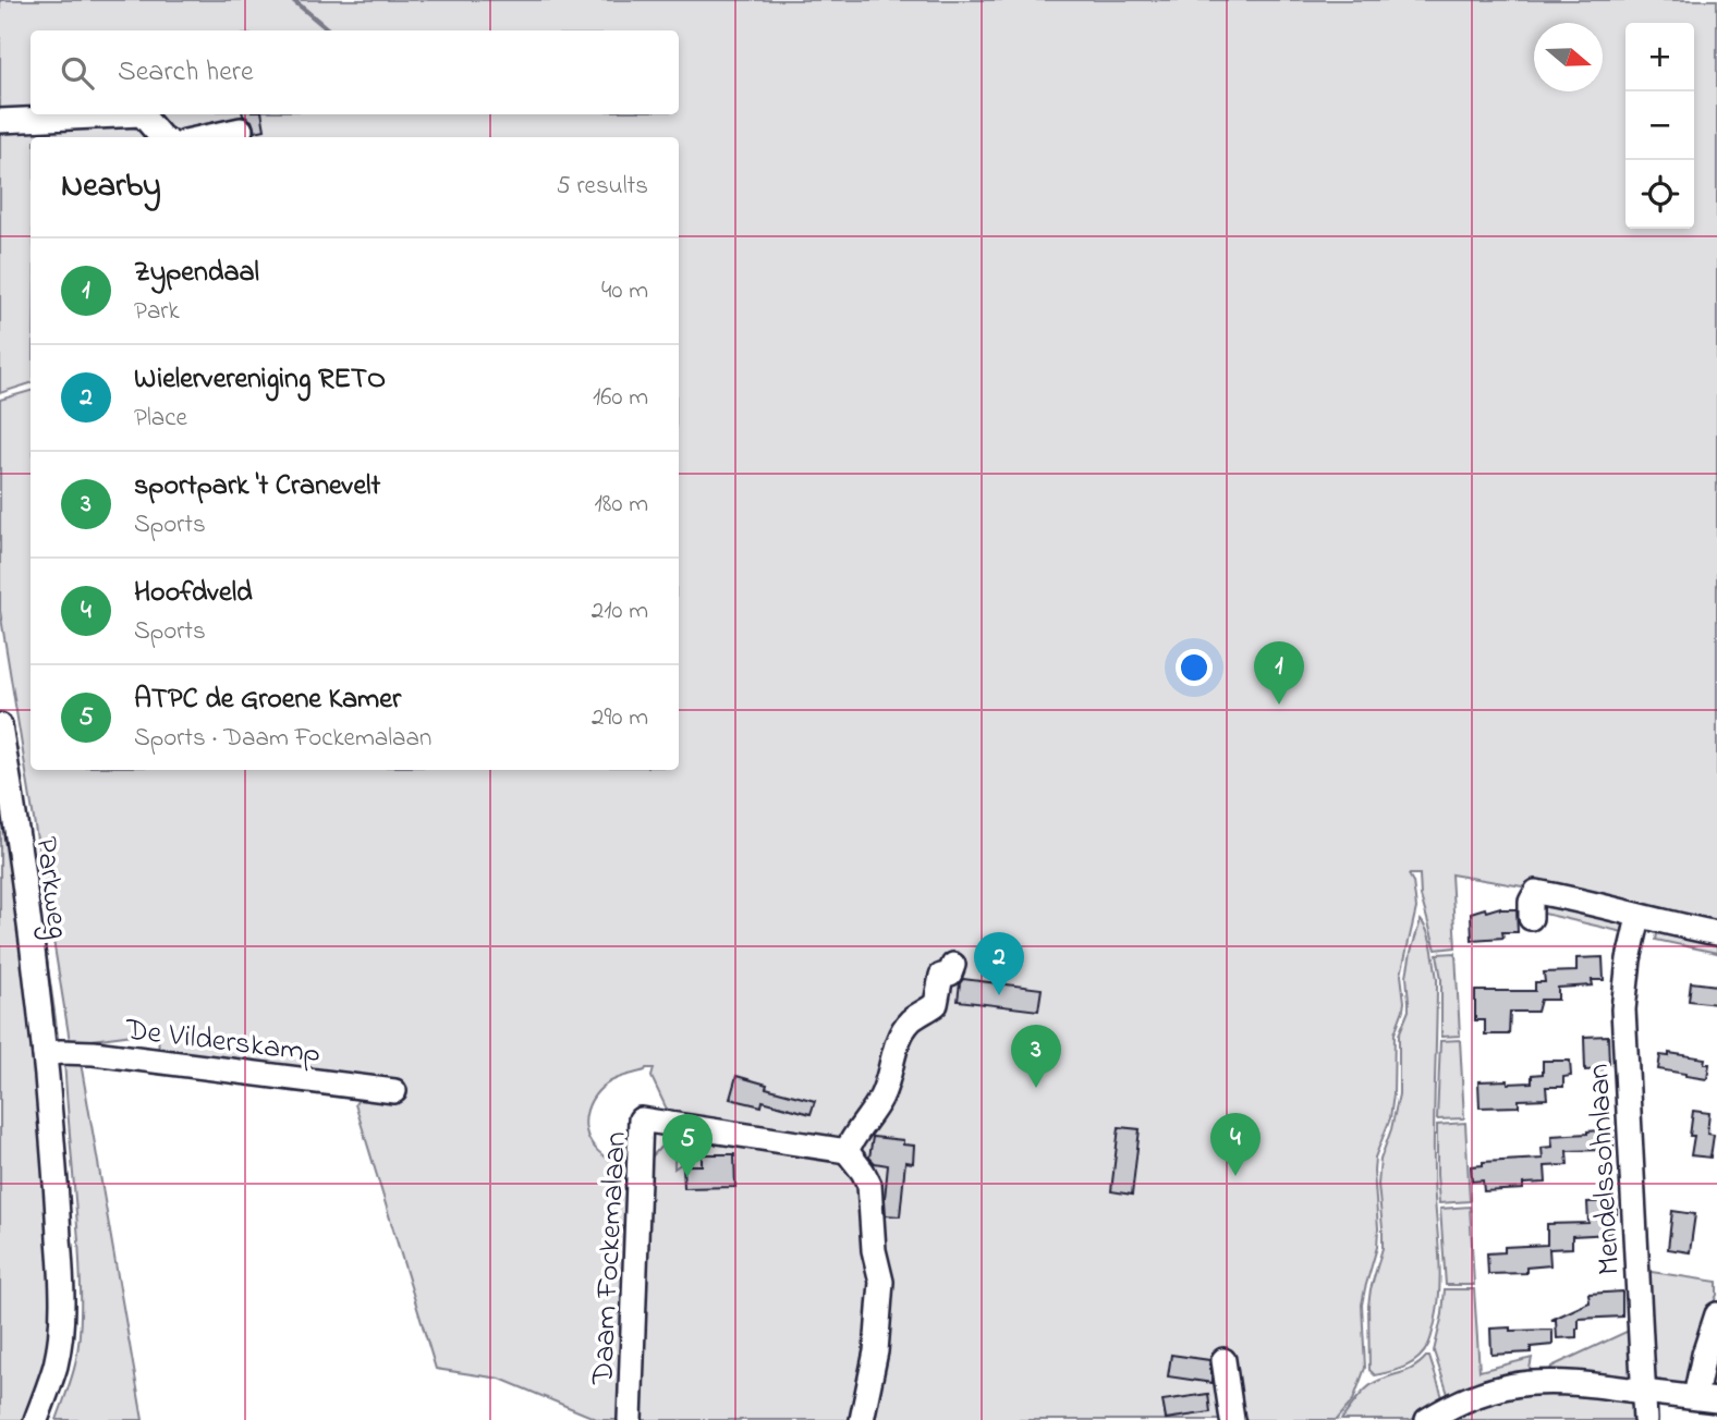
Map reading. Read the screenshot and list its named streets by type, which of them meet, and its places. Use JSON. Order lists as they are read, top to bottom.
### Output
{
  "streets": {
    "street": [
      "Parkweg",
      "De Vilderskamp",
      "Mendelssohnlaan",
      "Daam Fockemalaan"
    ]
  },
  "crossings": [
    ["Parkweg", "De Vilderskamp"]
  ],
  "north": "right",
  "page": {
    "map_buttons": ["+", "−"],
    "search": "Search here",
    "heading": ["Nearby", "5 results"],
    "list": [
      {
        "mark": "1",
        "name": "Zypendaal",
        "note": "Park",
        "value": "40 m"
      },
      {
        "mark": "2",
        "name": "Wielervereniging RETO",
        "note": "Place",
        "value": "160 m"
      },
      {
        "mark": "3",
        "name": "sportpark 't Cranevelt",
        "note": "Sports",
        "value": "180 m"
      },
      {
        "mark": "4",
        "name": "Hoofdveld",
        "note": "Sports",
        "value": "210 m"
      },
      {
        "mark": "5",
        "name": "ATPC de Groene Kamer",
        "note": "Sports · Daam Fockemalaan",
        "value": "290 m"
      }
    ],
    "pins": [
      "1",
      "2",
      "3",
      "4",
      "5"
    ]
  }
}
